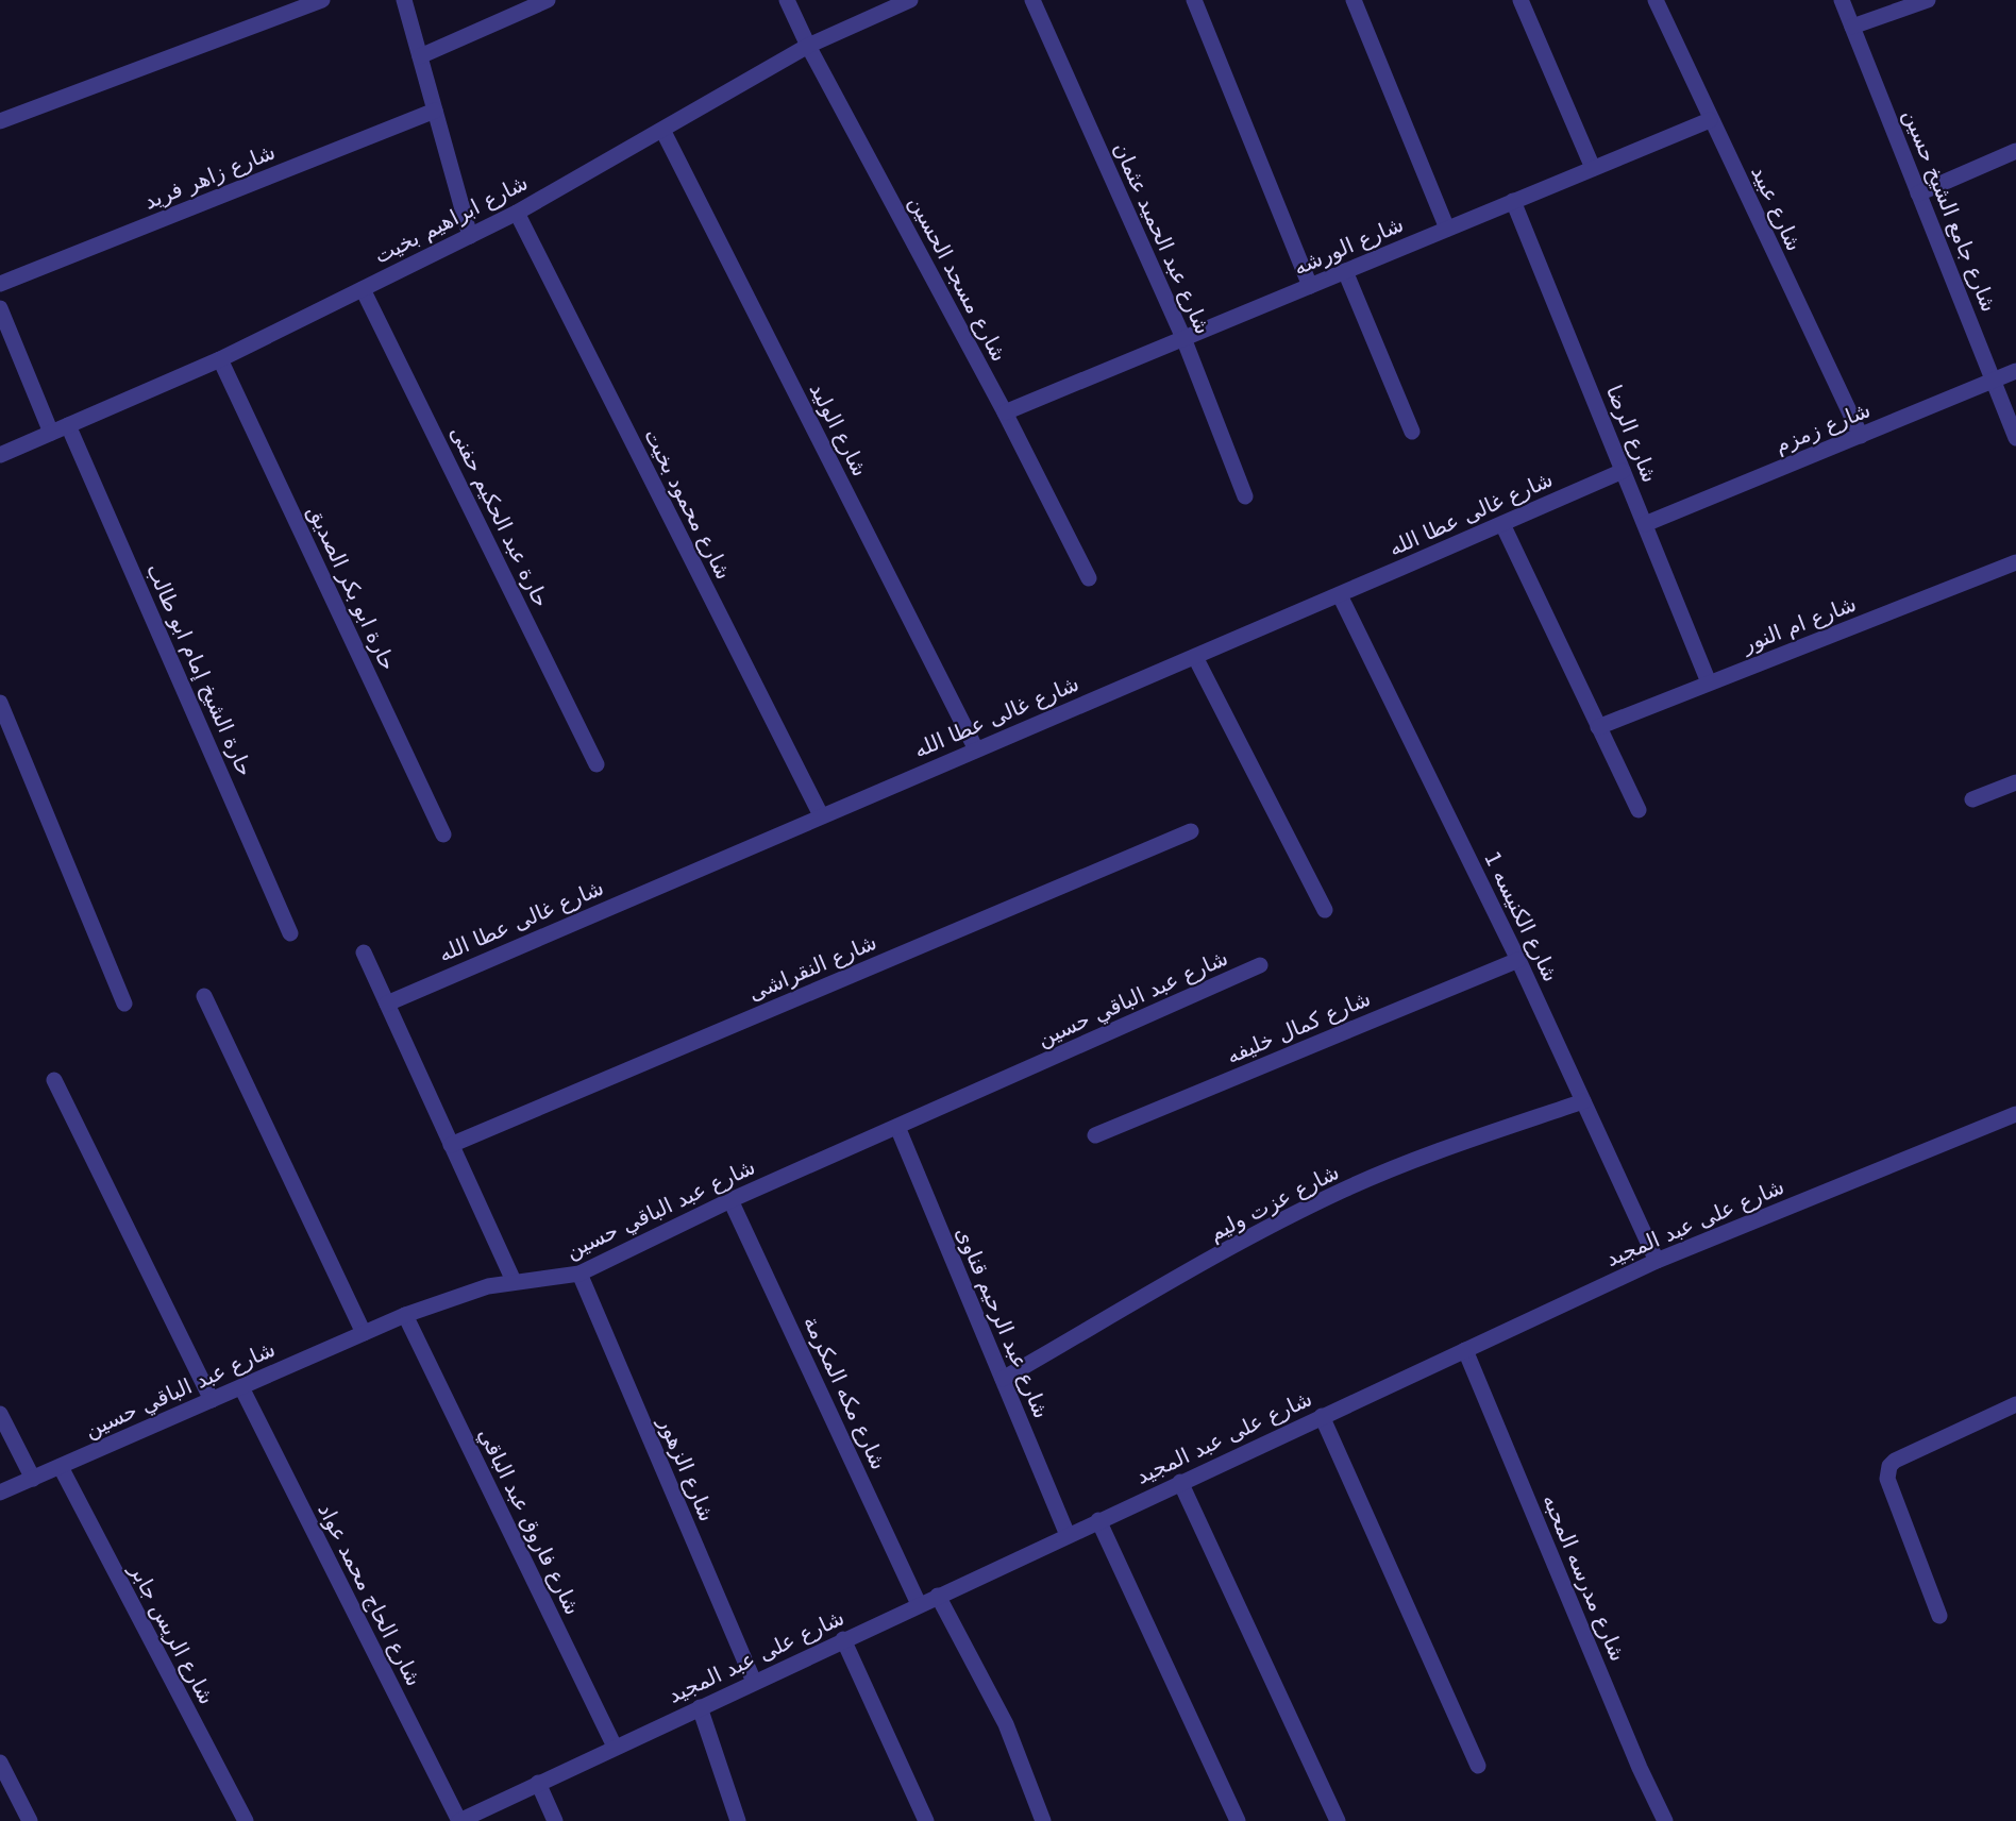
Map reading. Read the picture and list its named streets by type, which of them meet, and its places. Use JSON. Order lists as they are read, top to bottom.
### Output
{
  "streets": {
    "street": [
      "شارع زاهر فريد",
      "شارع عبيد",
      "شارع جامع الشيخ حسين",
      "شارع ابراهيم بخيت",
      "شارع عبد الحميد عثمان",
      "شارع الورشه",
      "شارع مسجد الحسين",
      "شارع زمزم",
      "شارع الوليد",
      "شارع الرضا",
      "شارع محمود بخيت",
      "شارع غالى عطا الله",
      "حارة عبد الحكيم حفنى",
      "حارة ابو بكر الصديق",
      "شارع ام النور",
      "حارة الشيخ إمام ابو طالب",
      "شارع الكنيسه 1",
      "شارع النقراشى",
      "شارع عبد الباقي حسين",
      "شارع كمال خليفه",
      "شارع عزت وليم",
      "شارع على عبد المجيد",
      "شارع عبد الرحيم قناوى",
      "شارع مكه المكرمة",
      "شارع الزهور",
      "شارع فاروق عبد الباقي",
      "شارع مدرسه المحبه",
      "شارع الحاج محمد عواد",
      "شارع الريس جابر"
    ]
  },
  "crossings": [
    ["شارع عبيد", "شارع الورشه"],
    ["شارع عبيد", "شارع زمزم"],
    ["شارع جامع الشيخ حسين", "شارع زمزم"],
    ["شارع ابراهيم بخيت", "شارع مسجد الحسين"],
    ["شارع ابراهيم بخيت", "شارع الوليد"],
    ["شارع ابراهيم بخيت", "شارع محمود بخيت"],
    ["شارع ابراهيم بخيت", "حارة عبد الحكيم حفنى"],
    ["شارع ابراهيم بخيت", "حارة ابو بكر الصديق"],
    ["شارع ابراهيم بخيت", "حارة الشيخ إمام ابو طالب"],
    ["شارع عبد الحميد عثمان", "شارع الورشه"],
    ["شارع الورشه", "شارع مسجد الحسين"],
    ["شارع الورشه", "شارع الرضا"],
    ["شارع زمزم", "شارع الرضا"],
    ["شارع الوليد", "شارع غالى عطا الله"],
    ["شارع الرضا", "شارع غالى عطا الله"],
    ["شارع الرضا", "شارع ام النور"],
    ["شارع محمود بخيت", "شارع غالى عطا الله"],
    ["شارع غالى عطا الله", "شارع الكنيسه 1"],
    ["شارع الكنيسه 1", "شارع كمال خليفه"],
    ["شارع الكنيسه 1", "شارع عزت وليم"],
    ["شارع الكنيسه 1", "شارع على عبد المجيد"],
    ["شارع عبد الباقي حسين", "شارع عبد الرحيم قناوى"],
    ["شارع عبد الباقي حسين", "شارع مكه المكرمة"],
    ["شارع عبد الباقي حسين", "شارع الزهور"],
    ["شارع عبد الباقي حسين", "شارع فاروق عبد الباقي"],
    ["شارع عبد الباقي حسين", "شارع الحاج محمد عواد"],
    ["شارع عبد الباقي حسين", "شارع الريس جابر"],
    ["شارع عزت وليم", "شارع عبد الرحيم قناوى"],
    ["شارع على عبد المجيد", "شارع عبد الرحيم قناوى"],
    ["شارع على عبد المجيد", "شارع مكه المكرمة"],
    ["شارع على عبد المجيد", "شارع الزهور"],
    ["شارع على عبد المجيد", "شارع فاروق عبد الباقي"],
    ["شارع على عبد المجيد", "شارع مدرسه المحبه"],
    ["شارع على عبد المجيد", "شارع الحاج محمد عواد"]
  ]
}
